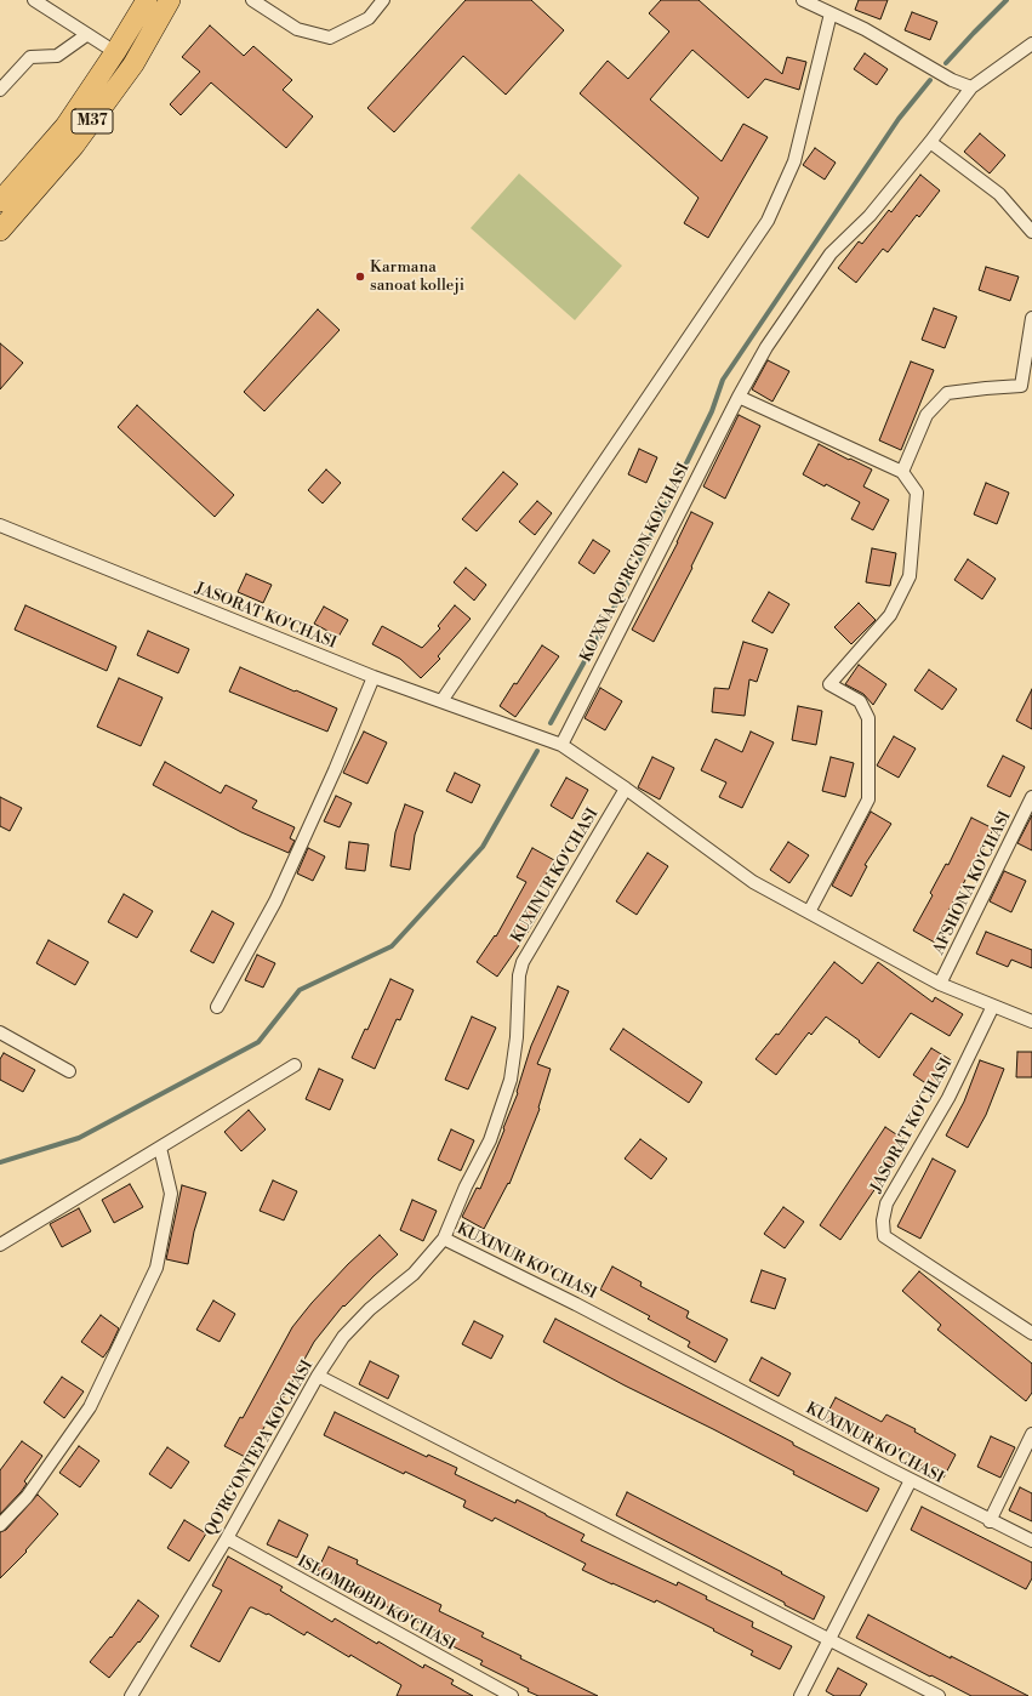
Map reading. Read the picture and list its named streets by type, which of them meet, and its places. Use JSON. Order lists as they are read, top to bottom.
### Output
{
  "streets": {
    "highway": ["M37"],
    "street": [
      "KO'XNA QO'RG'ON KO'CHASI",
      "JASORAT KO'CHASI",
      "KUXINUR KO'CHASI",
      "AFSHONA KO'CHASI",
      "QO'RG'ONTEPA KO'CHASI",
      "ISLOMBOBD KO'CHASI"
    ]
  },
  "crossings": [
    ["KO'XNA QO'RG'ON KO'CHASI", "JASORAT KO'CHASI"],
    ["JASORAT KO'CHASI", "KUXINUR KO'CHASI"],
    ["JASORAT KO'CHASI", "AFSHONA KO'CHASI"],
    ["KUXINUR KO'CHASI", "QO'RG'ONTEPA KO'CHASI"],
    ["QO'RG'ONTEPA KO'CHASI", "ISLOMBOBD KO'CHASI"]
  ],
  "places": ["Karmana sanoat kolleji"]
}
